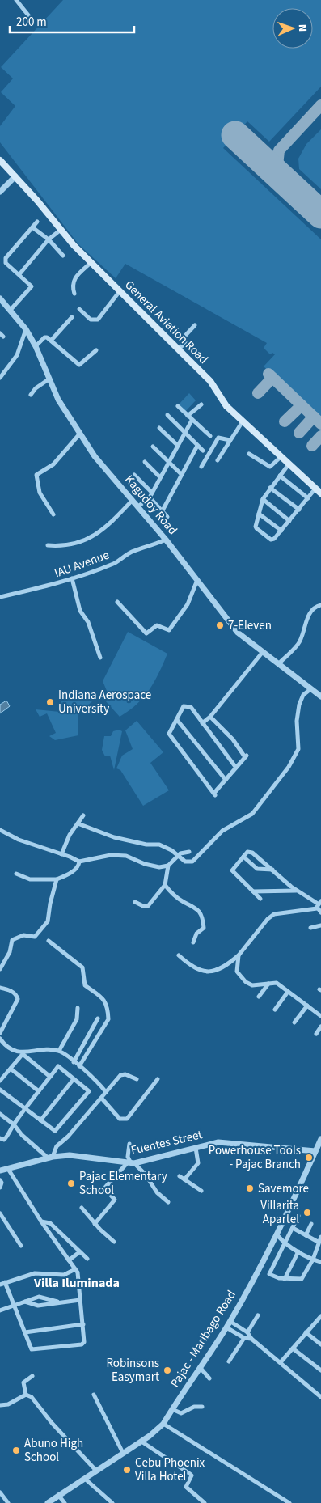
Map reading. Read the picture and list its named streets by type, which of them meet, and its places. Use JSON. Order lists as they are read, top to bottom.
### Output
{
  "streets": {
    "main road": ["General Aviation Road"],
    "street": [
      "Kagudoy Road",
      "IAU Avenue",
      "Fuentes Street",
      "Pajac - Maribago Road"
    ]
  },
  "crossings": [
    ["Kagudoy Road", "IAU Avenue"],
    ["Fuentes Street", "Pajac - Maribago Road"]
  ],
  "districts": ["Villa Iluminada"],
  "places": [
    "7-Eleven",
    "Indiana Aerospace University",
    "Powerhouse Tools - Pajac Branch",
    "Pajac Elementary School",
    "Savemore",
    "Villarita Apartel",
    "Robinsons Easymart",
    "Abuno High School",
    "Cebu Phoenix Villa Hotel"
  ],
  "scale_bar": "200 m",
  "north": "right"
}
